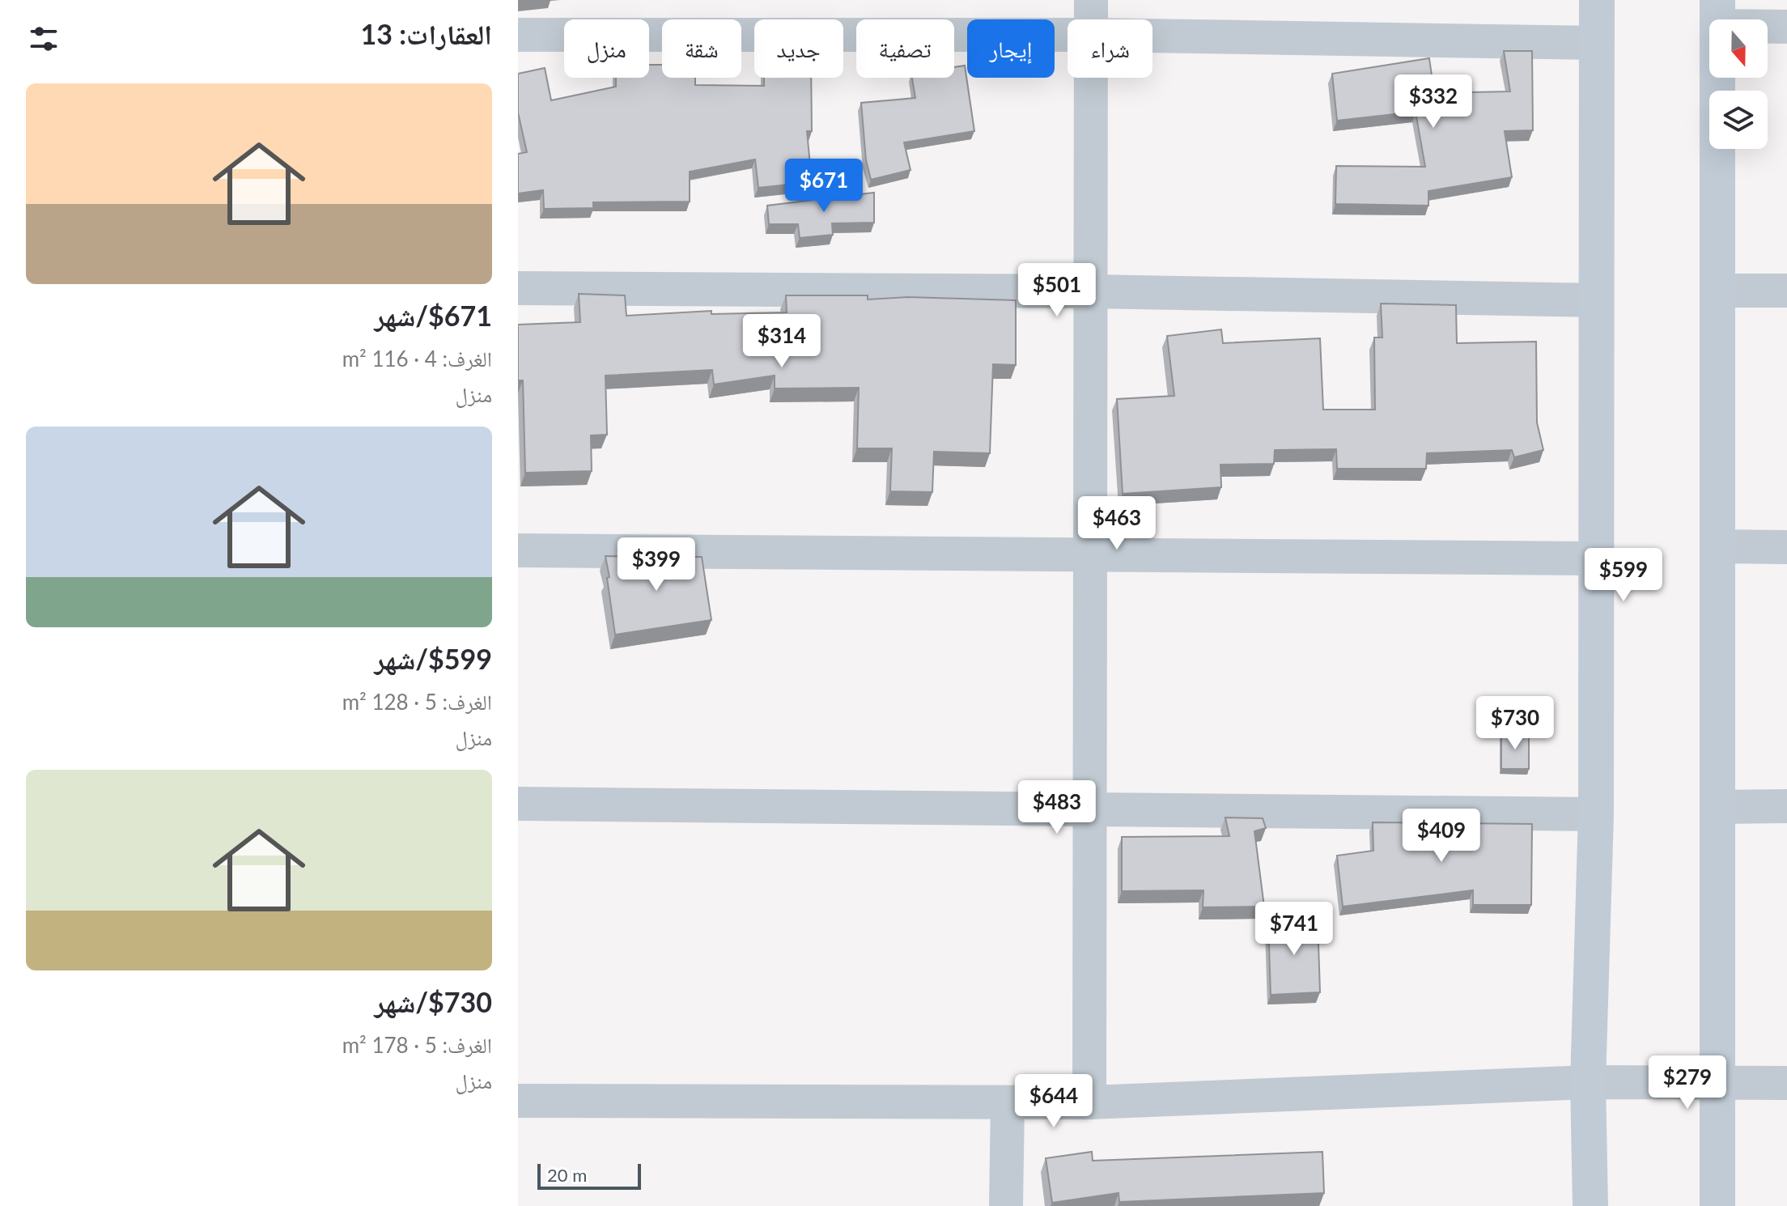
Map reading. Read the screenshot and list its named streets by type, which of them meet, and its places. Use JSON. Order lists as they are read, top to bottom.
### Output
{
  "scale_bar": "20 m",
  "north": "bottom",
  "page": {
    "heading": "العقارات: 13",
    "chip": [
      "شراء",
      "إيجار",
      "تصفية",
      "جديد",
      "شقة",
      "منزل"
    ],
    "price": [
      "$332",
      "$671",
      "$501",
      "$314",
      "$463",
      "$399",
      "$599",
      "$730",
      "$483",
      "$409",
      "$741",
      "$279",
      "$644"
    ],
    "list": [
      {
        "name": "$671/شهر",
        "note": "الغرف: 4 · 116 m² · منزل"
      },
      {
        "name": "$599/شهر",
        "note": "الغرف: 5 · 128 m² · منزل"
      },
      {
        "name": "$730/شهر",
        "note": "الغرف: 5 · 178 m² · منزل"
      }
    ],
    "scale": "20 m"
  }
}
